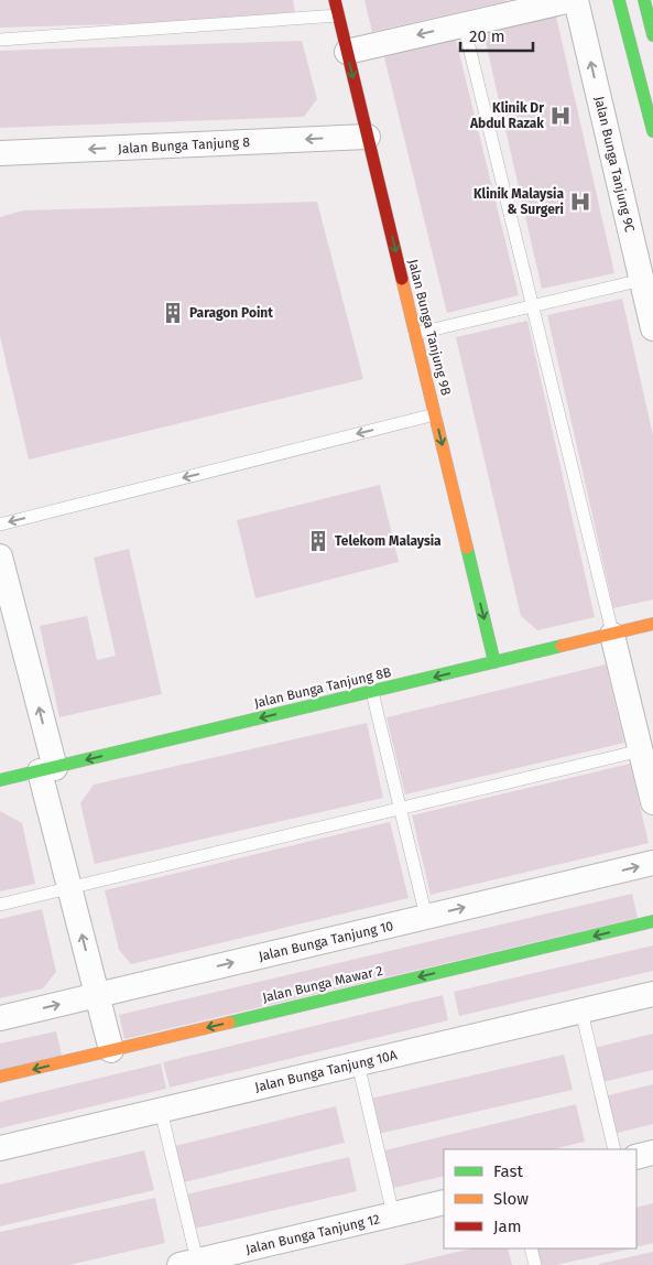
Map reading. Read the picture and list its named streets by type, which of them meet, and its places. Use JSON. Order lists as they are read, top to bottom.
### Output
{
  "streets": {
    "street": [
      "Jalan Bunga Tanjung 8",
      "Jalan Bunga Tanjung 9C",
      "Jalan Bunga Tanjung 9B",
      "Jalan Bunga Tanjung 8B",
      "Jalan Bunga Tanjung 10",
      "Jalan Bunga Mawar 2",
      "Jalan Bunga Tanjung 10A",
      "Jalan Bunga Tanjung 12"
    ]
  },
  "crossings": [
    ["Jalan Bunga Tanjung 8", "Jalan Bunga Tanjung 9B"],
    ["Jalan Bunga Tanjung 9B", "Jalan Bunga Tanjung 8B"]
  ],
  "one_way": [
    "Jalan Bunga Tanjung 8",
    "Jalan Bunga Tanjung 9B",
    "Jalan Bunga Tanjung 8B",
    "Jalan Bunga Tanjung 10",
    "Jalan Bunga Mawar 2"
  ],
  "places": {
    "hospital": ["Klinik Dr Abdul Razak", "Klinik Malaysia & Surgeri"],
    "building": ["Paragon Point", "Telekom Malaysia"]
  },
  "legend": ["Fast", "Slow", "Jam"],
  "scale_bar": "20 m"
}
